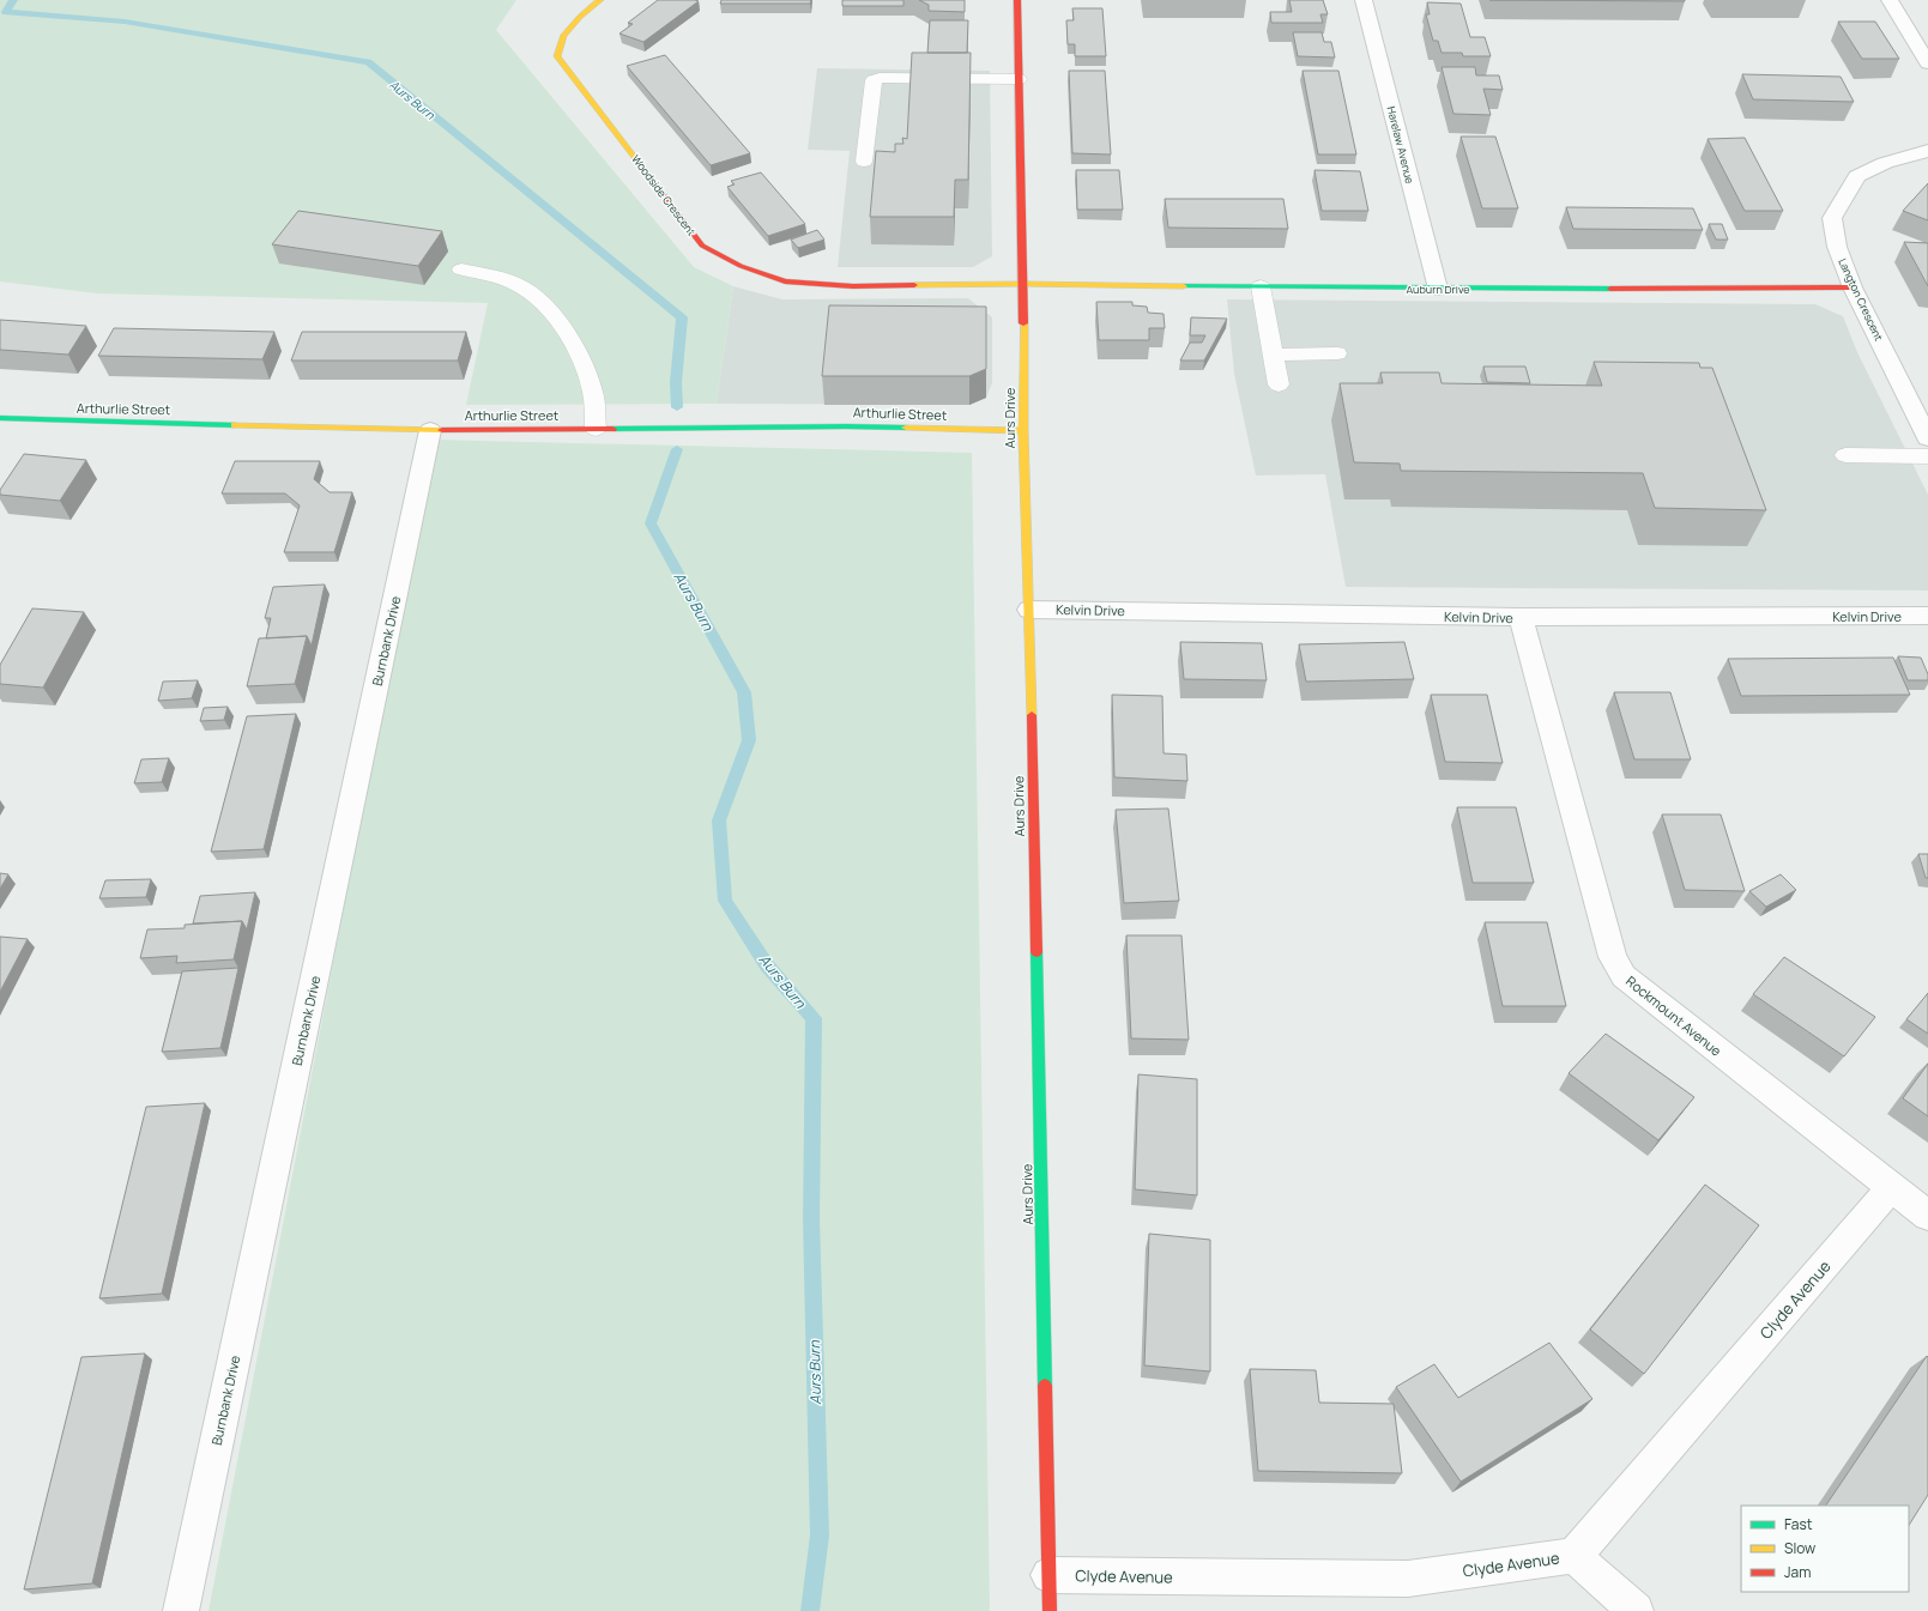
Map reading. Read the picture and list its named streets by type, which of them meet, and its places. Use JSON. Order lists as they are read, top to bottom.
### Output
{
  "streets": {
    "street": [
      "Harelaw Avenue",
      "Woodside Crescent",
      "Auburn Drive",
      "Langton Crescent",
      "Arthurlie Street",
      "Aurs Drive",
      "Kelvin Drive",
      "Burnbank Drive",
      "Rockmount Avenue",
      "Clyde Avenue"
    ]
  },
  "crossings": [
    ["Harelaw Avenue", "Auburn Drive"],
    ["Woodside Crescent", "Auburn Drive"],
    ["Woodside Crescent", "Aurs Drive"],
    ["Auburn Drive", "Langton Crescent"],
    ["Auburn Drive", "Aurs Drive"],
    ["Arthurlie Street", "Aurs Drive"],
    ["Arthurlie Street", "Burnbank Drive"],
    ["Aurs Drive", "Kelvin Drive"],
    ["Aurs Drive", "Clyde Avenue"],
    ["Kelvin Drive", "Rockmount Avenue"],
    ["Rockmount Avenue", "Clyde Avenue"]
  ],
  "water": ["Aurs Burn"],
  "legend": ["Fast", "Slow", "Jam"]
}
